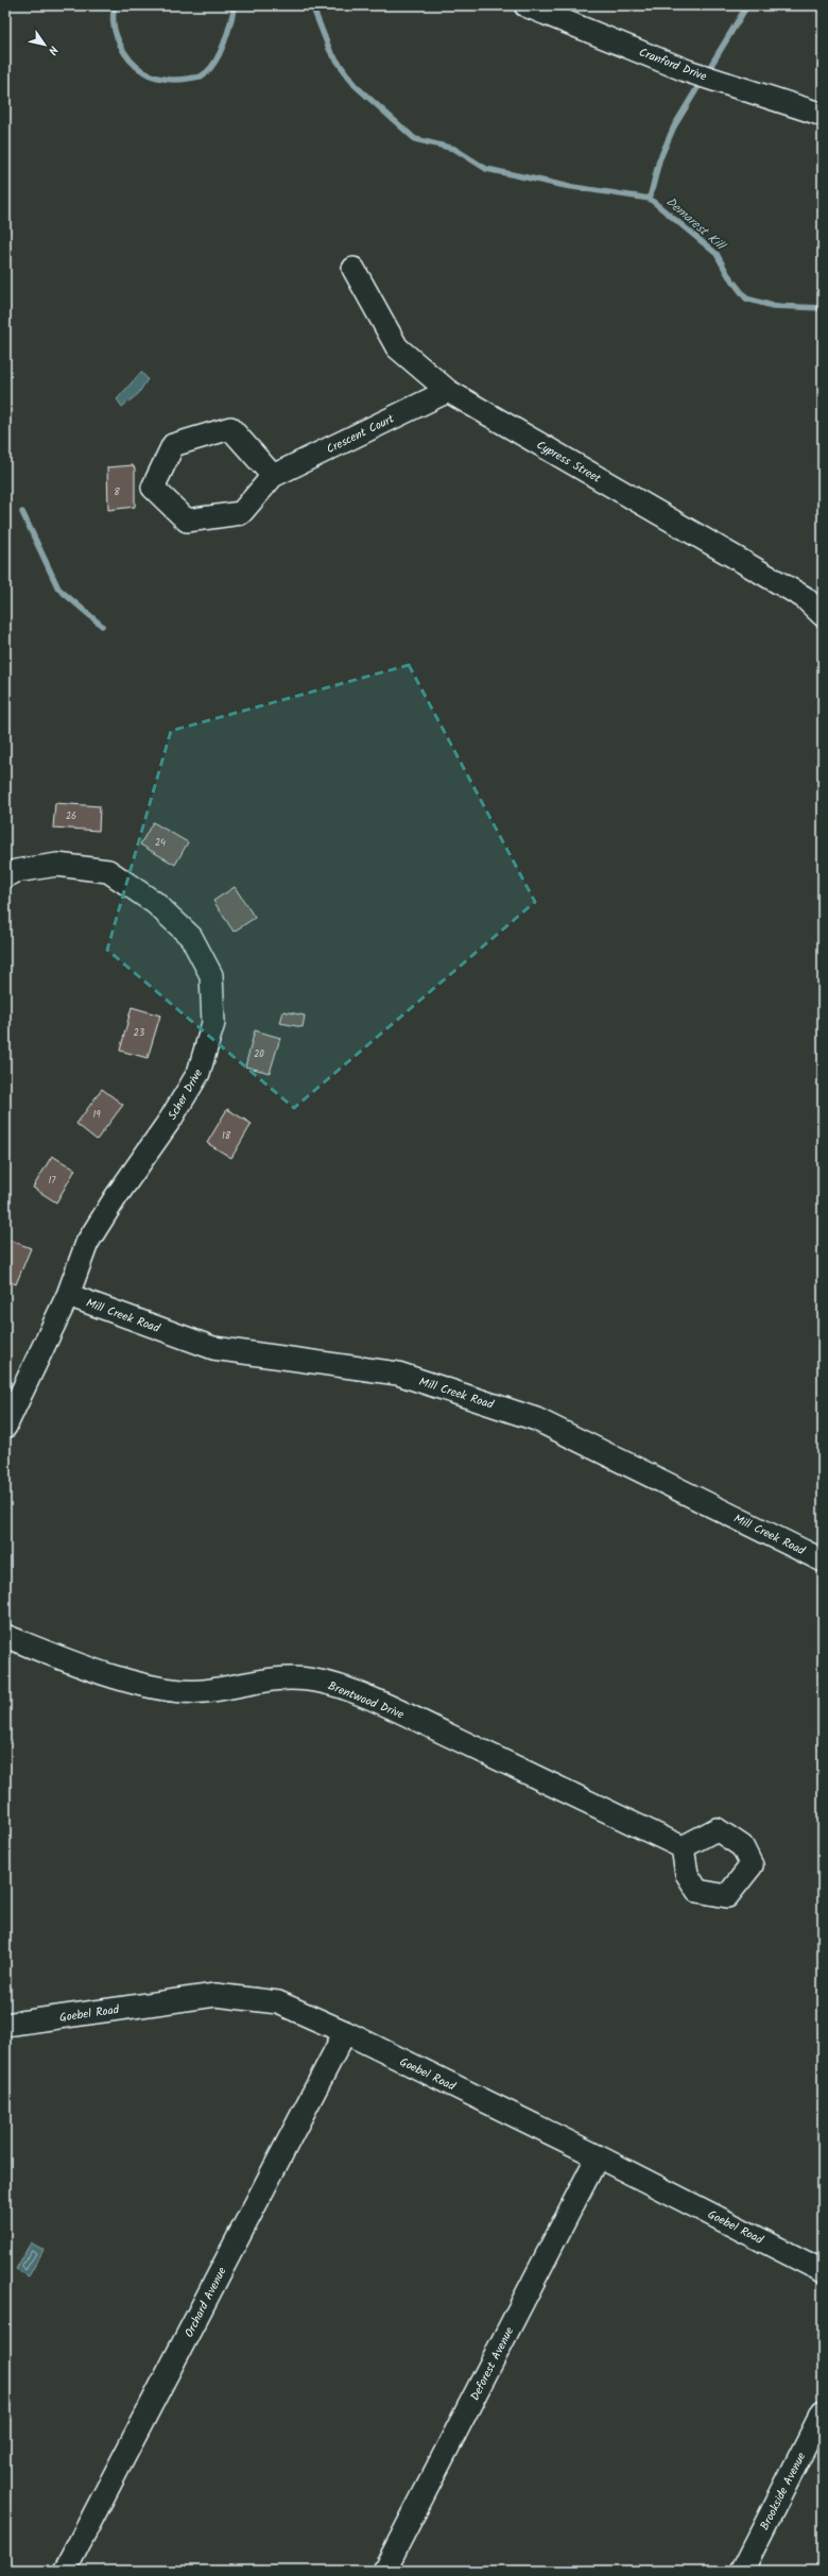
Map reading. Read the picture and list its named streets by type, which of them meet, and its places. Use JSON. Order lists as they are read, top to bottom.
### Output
{
  "streets": {
    "street": [
      "Cranford Drive",
      "Crescent Court",
      "Cypress Street",
      "Scher Drive",
      "Mill Creek Road",
      "Brentwood Drive",
      "Goebel Road",
      "Orchard Avenue",
      "Deforest Avenue",
      "Brookside Avenue"
    ]
  },
  "crossings": [
    ["Crescent Court", "Cypress Street"],
    ["Scher Drive", "Mill Creek Road"],
    ["Goebel Road", "Orchard Avenue"],
    ["Goebel Road", "Deforest Avenue"]
  ],
  "water": ["Demarest Kill"],
  "house_numbers": [
    "8",
    "26",
    "24",
    "23",
    "20",
    "19",
    "18",
    "17"
  ],
  "north": "bottom right"
}
